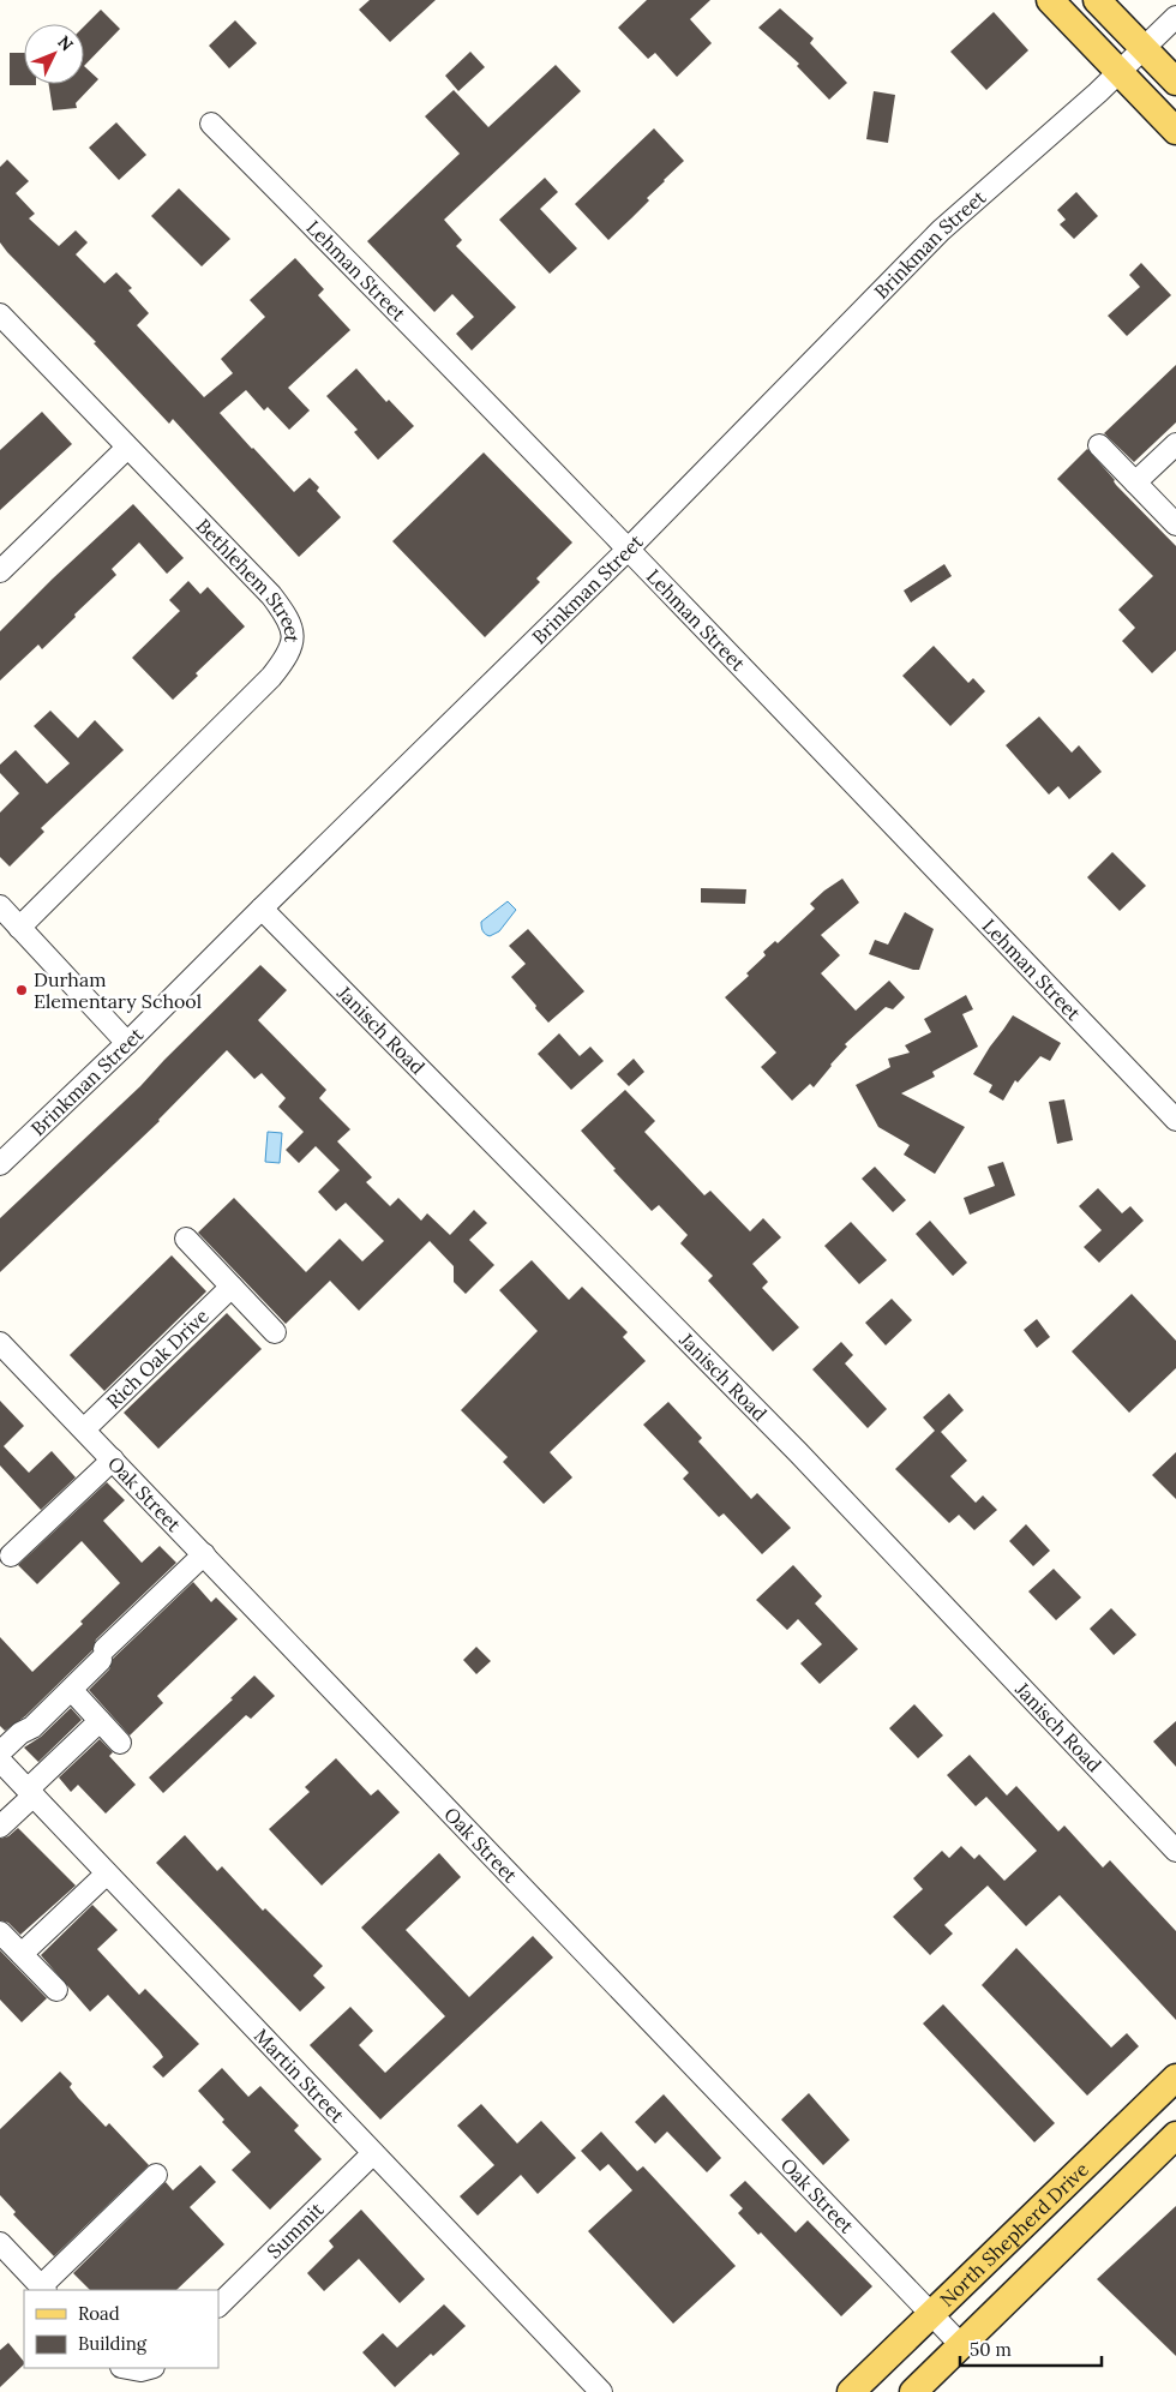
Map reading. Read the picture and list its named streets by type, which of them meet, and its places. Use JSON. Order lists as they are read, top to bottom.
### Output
{
  "streets": {
    "main road": ["North Shepherd Drive"],
    "street": [
      "Brinkman Street",
      "Lehman Street",
      "Bethlehem Street",
      "Janisch Road",
      "Rich Oak Drive",
      "Oak Street",
      "Martin Street",
      "Summit"
    ]
  },
  "crossings": [
    ["Brinkman Street", "Lehman Street"],
    ["Brinkman Street", "Janisch Road"],
    ["Rich Oak Drive", "Oak Street"],
    ["Oak Street", "North Shepherd Drive"],
    ["Martin Street", "Summit"]
  ],
  "places": ["Durham Elementary School"],
  "legend": ["Road", "Building"],
  "scale_bar": "50 m",
  "north": "top right"
}
